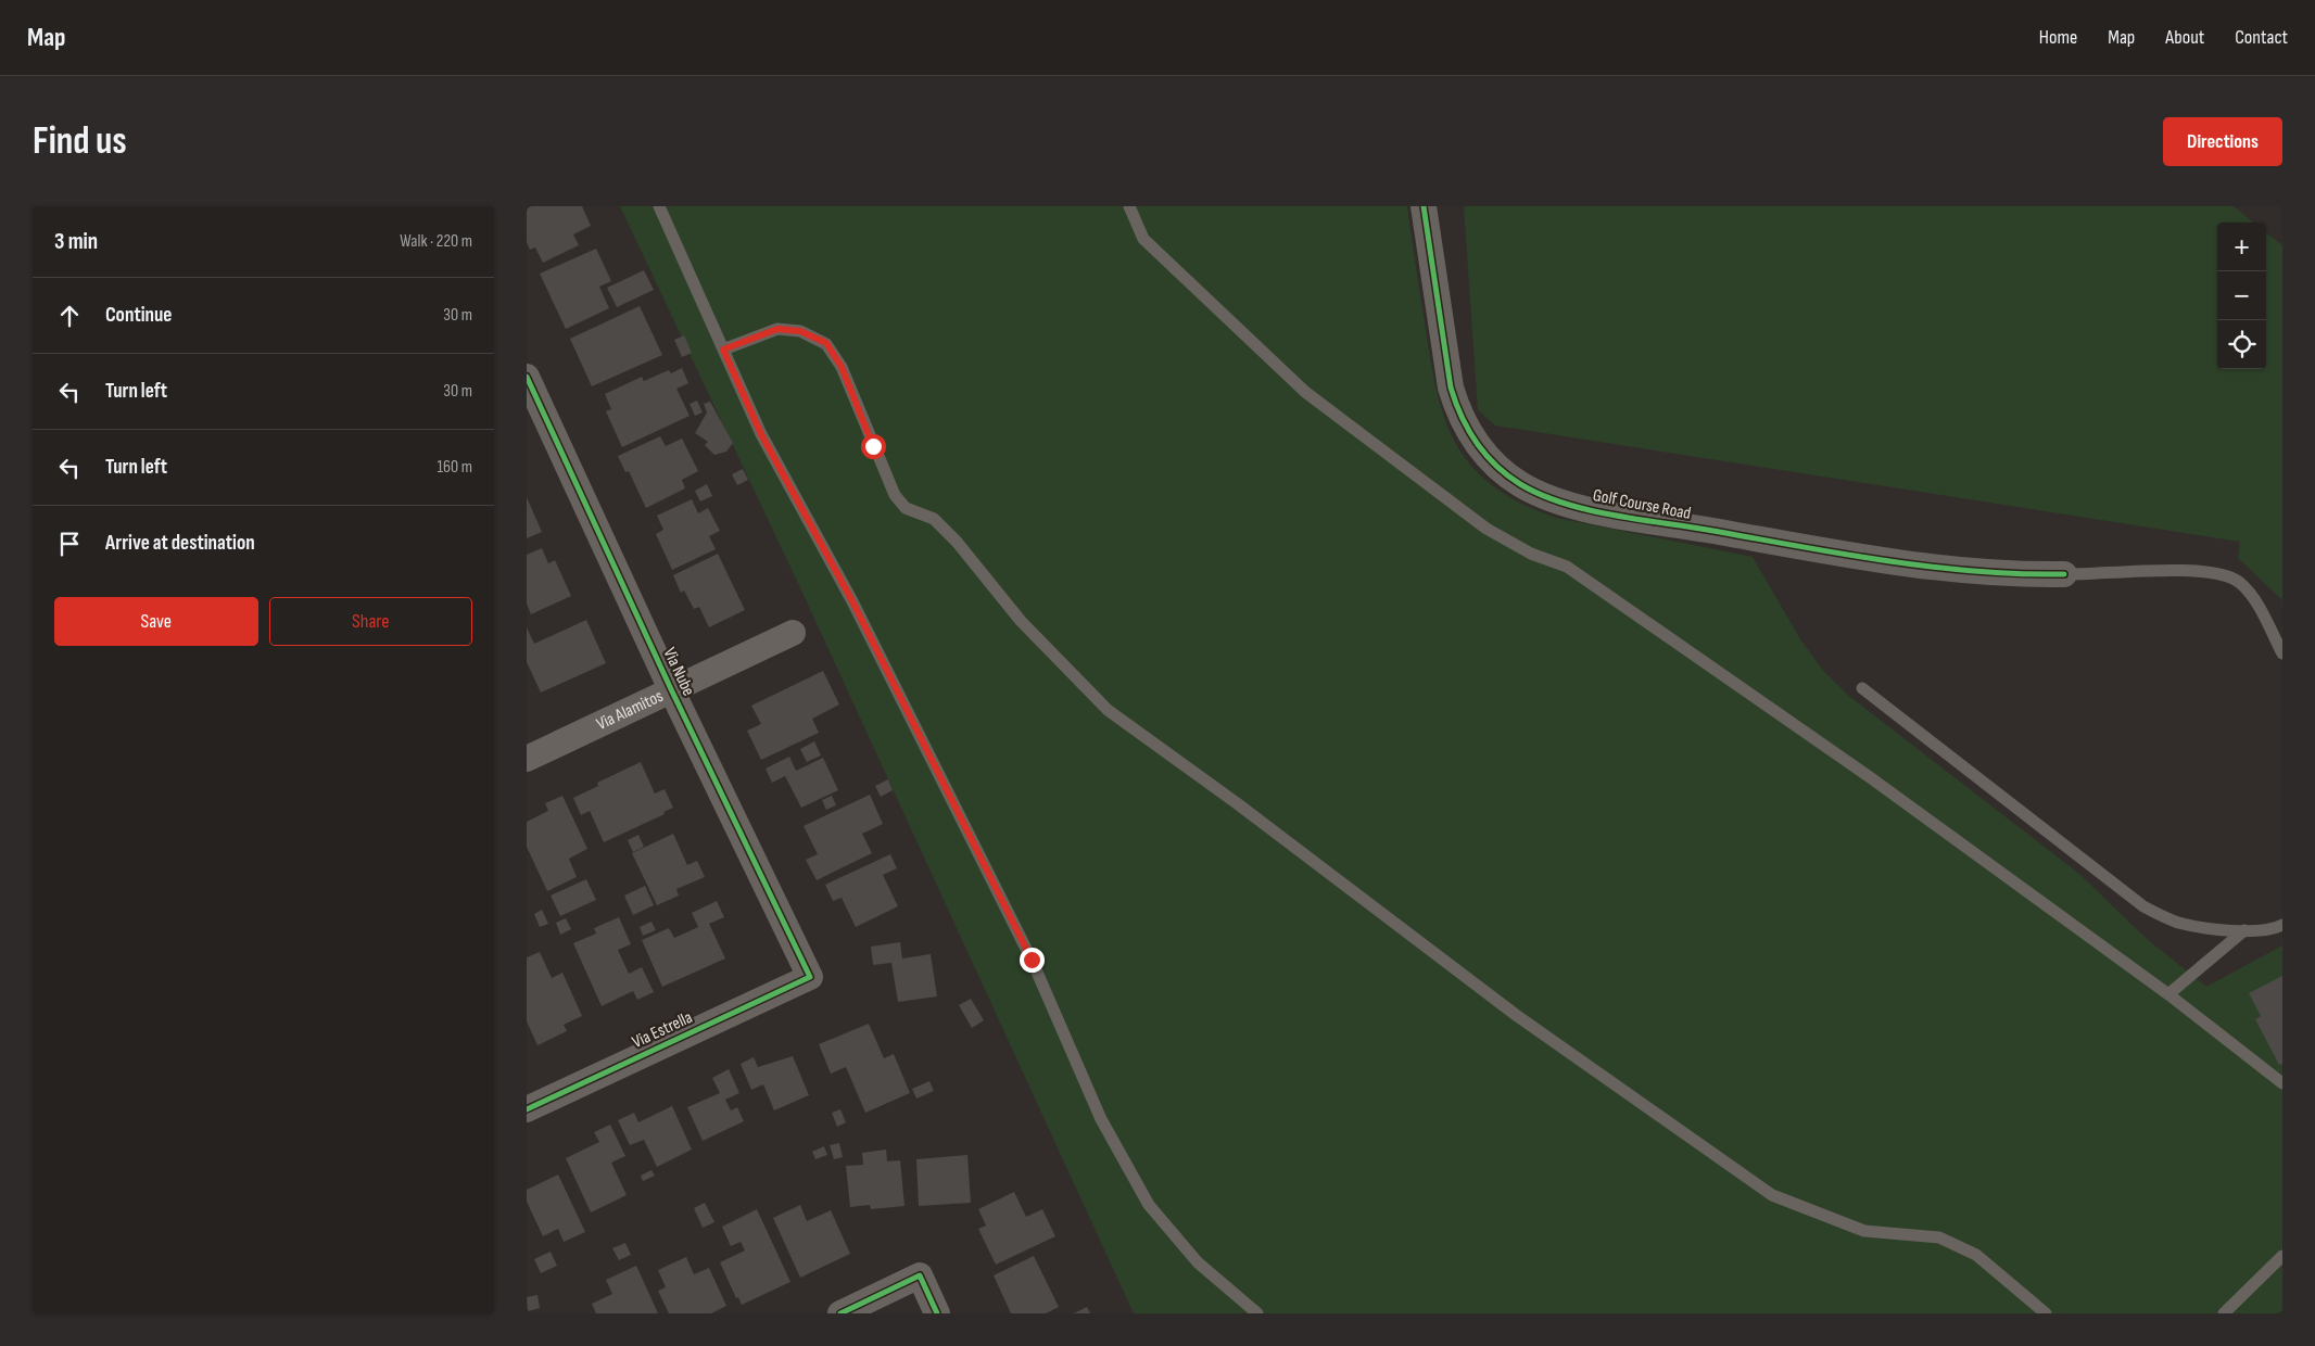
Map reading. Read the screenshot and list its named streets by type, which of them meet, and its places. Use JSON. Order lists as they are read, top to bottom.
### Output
{
  "streets": {
    "street": [
      "Golf Course Road",
      "Via Nube",
      "Via Alamitos",
      "Via Estrella"
    ]
  },
  "crossings": [
    ["Via Nube", "Via Alamitos"],
    ["Via Nube", "Via Estrella"]
  ],
  "page": {
    "header": "Map",
    "nav": [
      "Home",
      "Map",
      "About",
      "Contact"
    ],
    "buttons": [
      "Directions",
      ["Save", "Share"]
    ],
    "title": "Find us",
    "heading": ["3 min", "Walk · 220 m"],
    "map_buttons": ["+", "−"],
    "list": [
      ["Continue", "30 m"],
      ["Turn left", "30 m"],
      ["Turn left", "160 m"],
      "Arrive at destination"
    ]
  }
}
